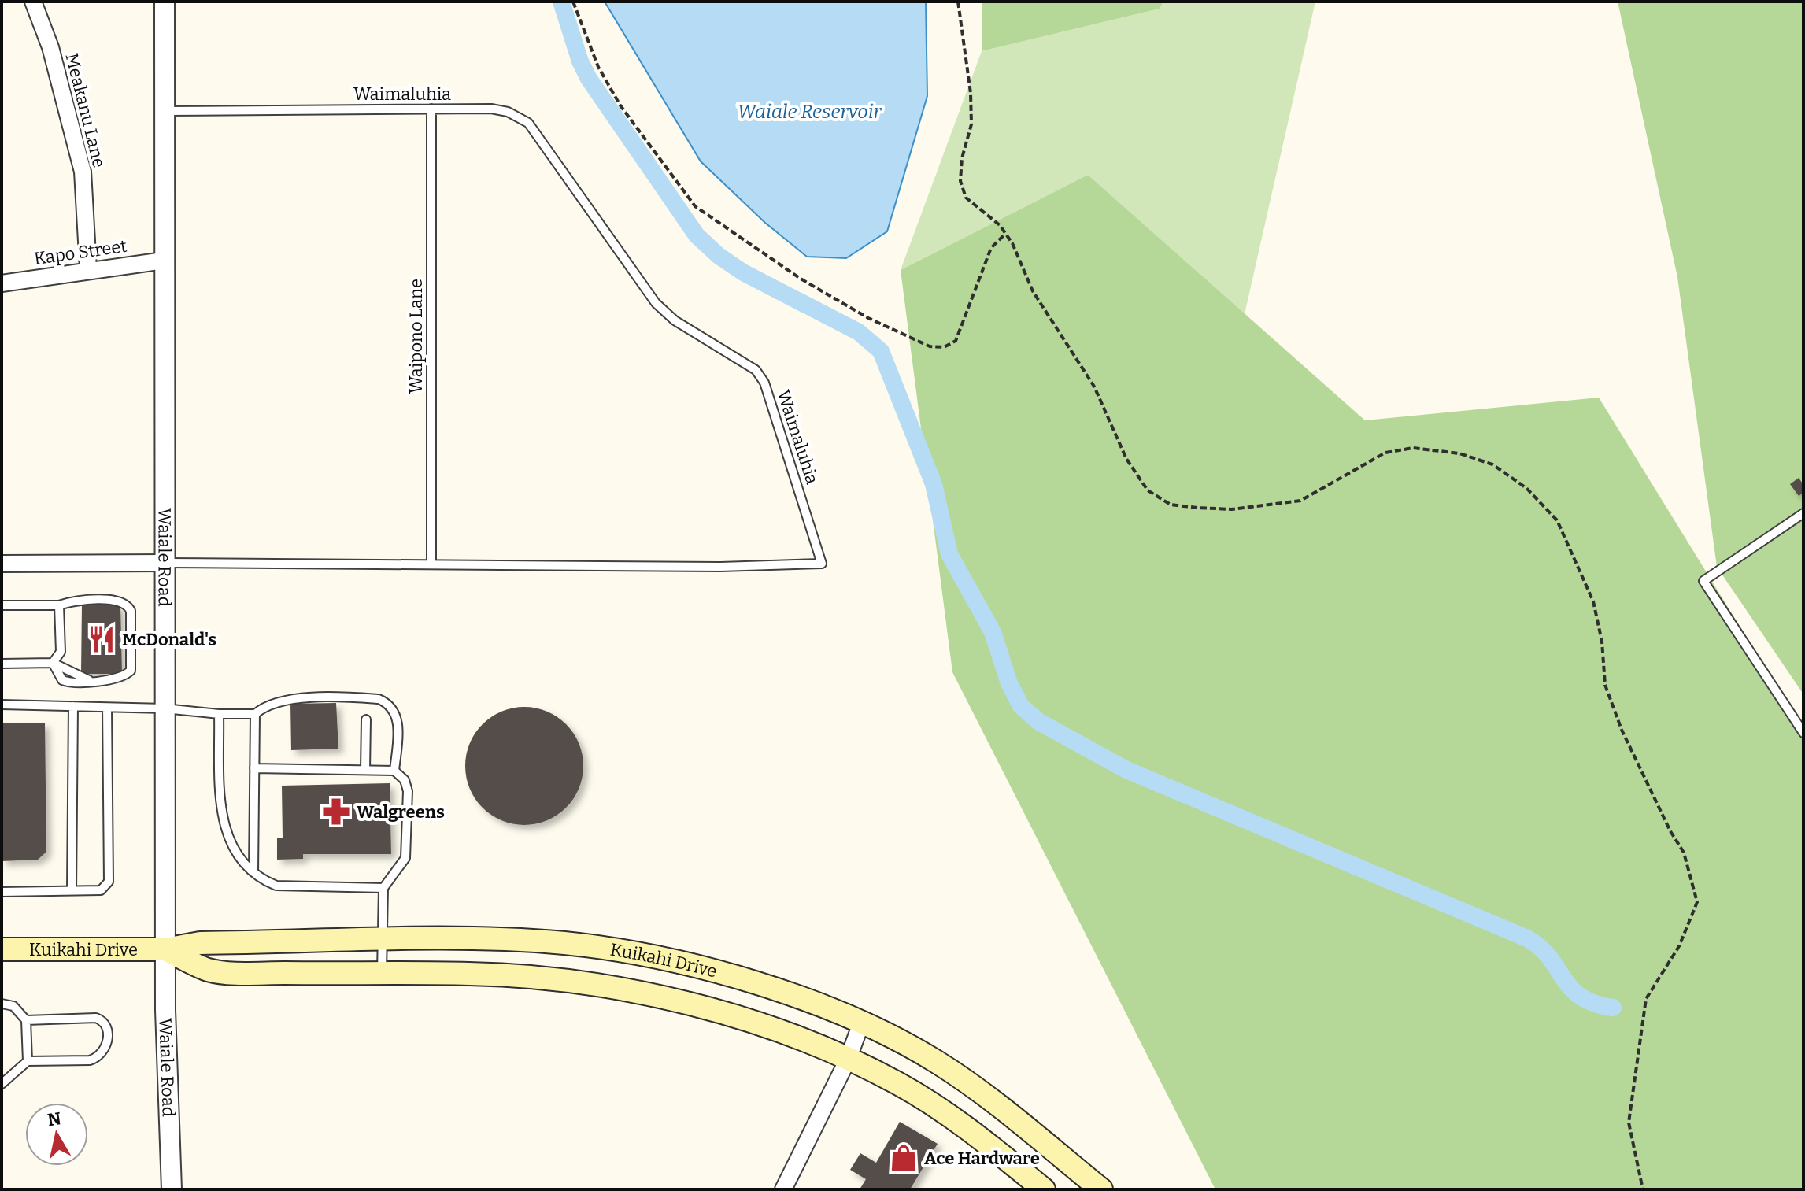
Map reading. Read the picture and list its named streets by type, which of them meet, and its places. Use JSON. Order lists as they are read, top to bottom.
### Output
{
  "streets": {
    "main road": ["Kuikahi Drive"],
    "street": ["Meakanu Lane", "Kapo Street", "Waiale Road"],
    "lane": ["Waimaluhia", "Waipono Lane"]
  },
  "crossings": [
    ["Waimaluhia", "Waipono Lane"],
    ["Waimaluhia", "Waiale Road"],
    ["Meakanu Lane", "Kapo Street"],
    ["Kapo Street", "Waiale Road"],
    ["Waiale Road", "Kuikahi Drive"]
  ],
  "water": ["Waiale Reservoir"],
  "places": {
    "restaurant": ["McDonald's"],
    "pharmacy": ["Walgreens"],
    "shop": ["Ace Hardware"]
  },
  "north": "top"
}
